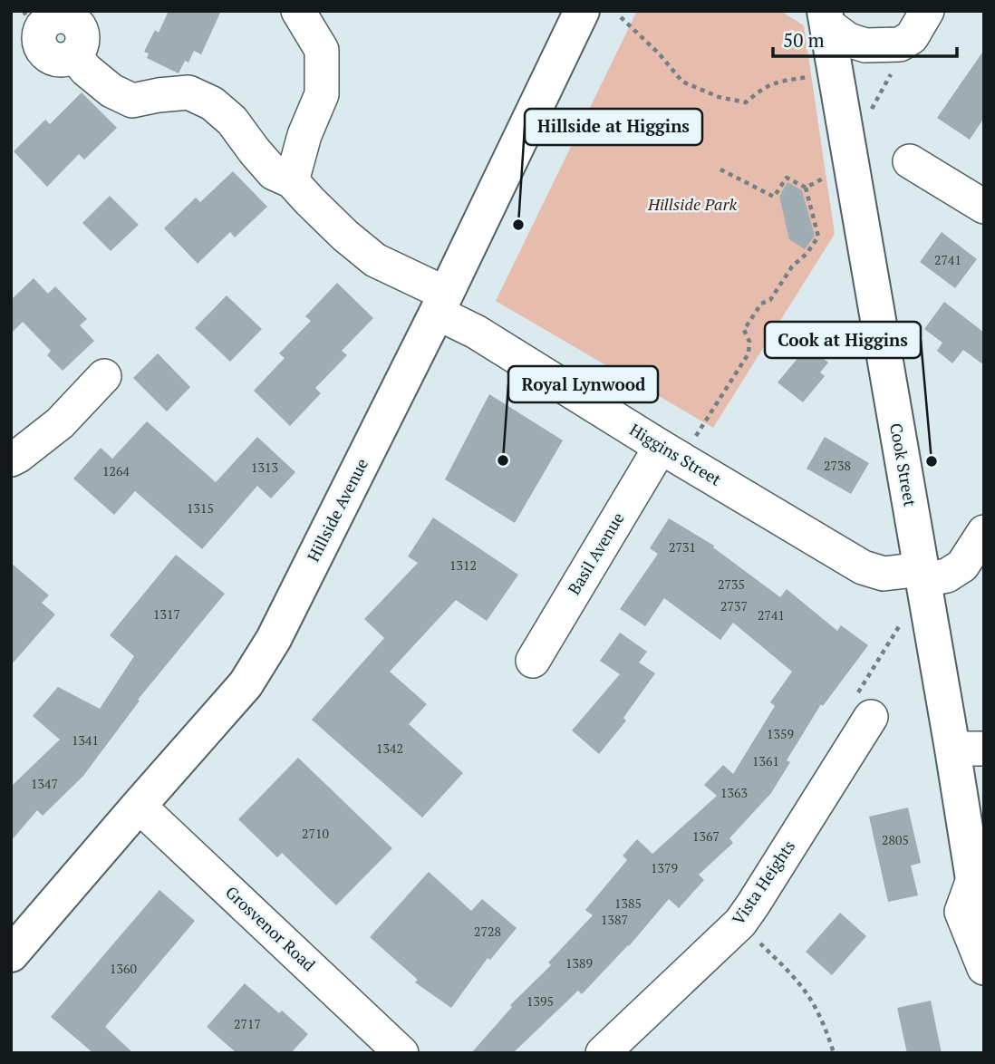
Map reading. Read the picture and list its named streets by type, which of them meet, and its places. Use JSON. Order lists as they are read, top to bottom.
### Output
{
  "streets": {
    "main road": ["Cook Street", "Hillside Avenue"],
    "street": [
      "Higgins Street",
      "Basil Avenue",
      "Vista Heights",
      "Grosvenor Road"
    ]
  },
  "crossings": [
    ["Higgins Street", "Cook Street"],
    ["Higgins Street", "Hillside Avenue"],
    ["Higgins Street", "Basil Avenue"],
    ["Hillside Avenue", "Grosvenor Road"]
  ],
  "parks": ["Hillside Park"],
  "places": ["Hillside at Higgins", "Royal Lynwood", "Cook at Higgins"],
  "house_numbers": [
    "2741",
    "2738",
    "1313",
    "1264",
    "1315",
    "2731",
    "1312",
    "2735",
    "2737",
    "1317",
    "2741",
    "1359",
    "1341",
    "1342",
    "1361",
    "1347",
    "1363",
    "2710",
    "1367",
    "2805",
    "1379",
    "1385",
    "1387",
    "2728",
    "1389",
    "1360",
    "1395",
    "2717"
  ],
  "scale_bar": "50 m"
}
